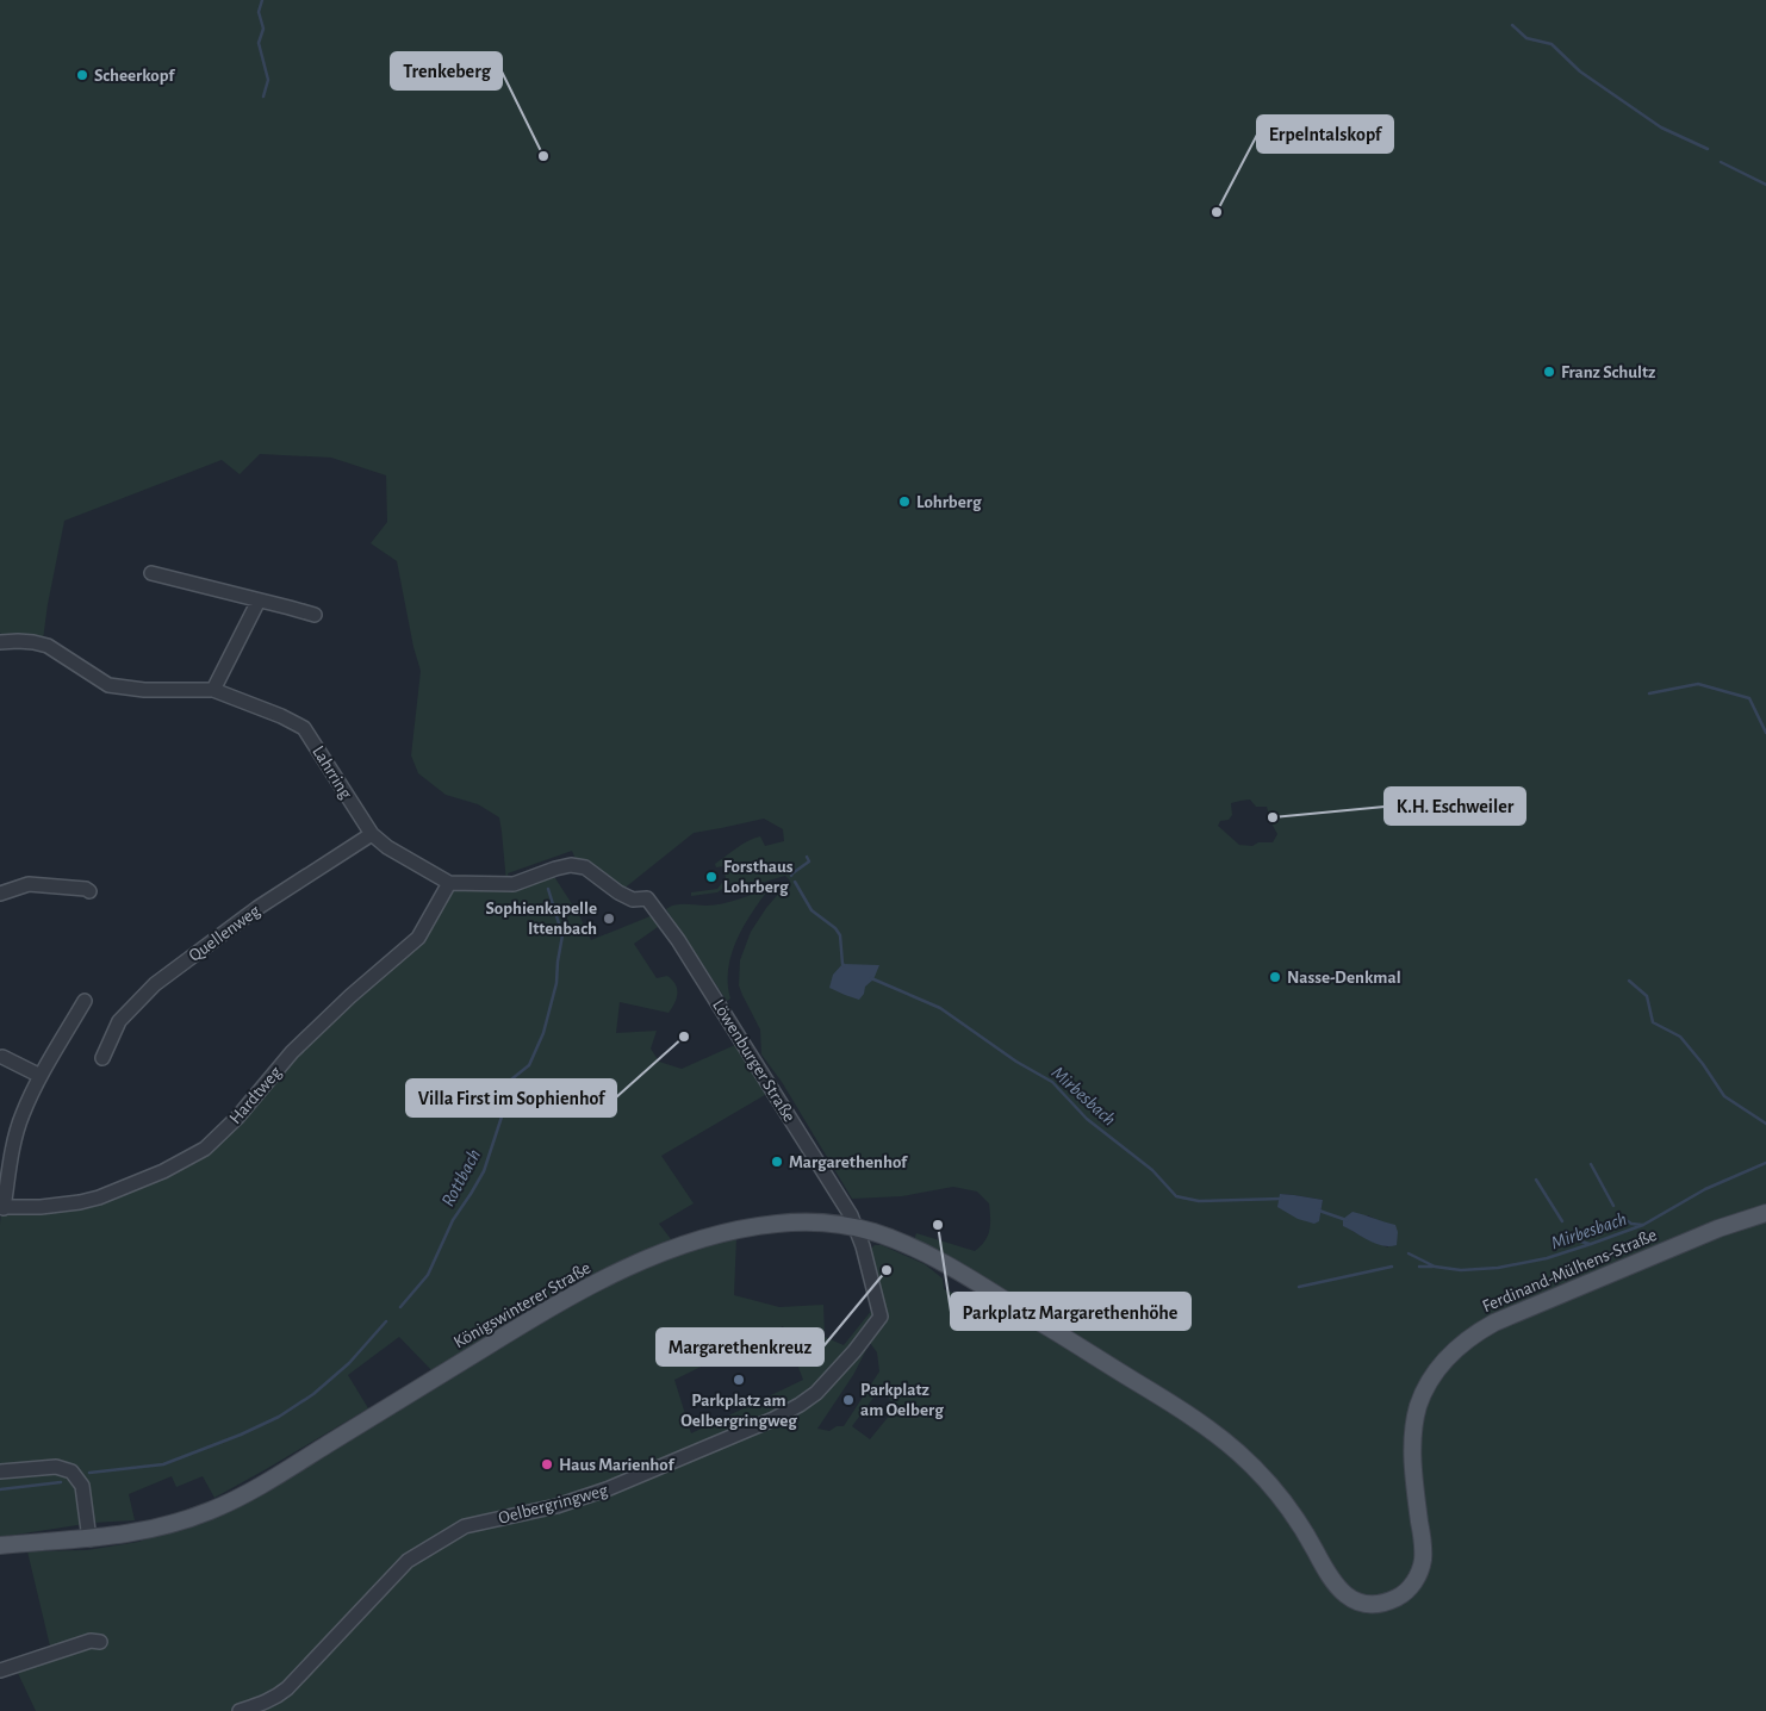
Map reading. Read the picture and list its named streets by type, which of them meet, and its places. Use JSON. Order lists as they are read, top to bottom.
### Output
{
  "streets": {
    "main road": ["Ferdinand-Mülhens-Straße", "Königswinterer Straße"],
    "street": [
      "Lahrring",
      "Quellenweg",
      "Löwenburger Straße",
      "Hardtweg",
      "Oelbergringweg"
    ]
  },
  "crossings": [
    ["Lahrring", "Quellenweg"],
    ["Lahrring", "Löwenburger Straße"],
    ["Lahrring", "Hardtweg"],
    ["Löwenburger Straße", "Hardtweg"],
    ["Löwenburger Straße", "Königswinterer Straße"],
    ["Löwenburger Straße", "Oelbergringweg"],
    ["Ferdinand-Mülhens-Straße", "Königswinterer Straße"]
  ],
  "water": ["Mirbesbach", "Rottbach"],
  "places": [
    "Scheerkopf",
    "Trenkeberg",
    "Erpelntalskopf",
    "Franz Schultz",
    "Lohrberg",
    "K.H. Eschweiler",
    "Forsthaus Lohrberg",
    "Sophienkapelle Ittenbach",
    "Nasse-Denkmal",
    "Villa First im Sophienhof",
    "Margarethenhof",
    "Parkplatz Margarethenhöhe",
    "Margarethenkreuz",
    "Parkplatz am Oelbergringweg",
    "Parkplatz am Oelberg",
    "Haus Marienhof"
  ]
}
